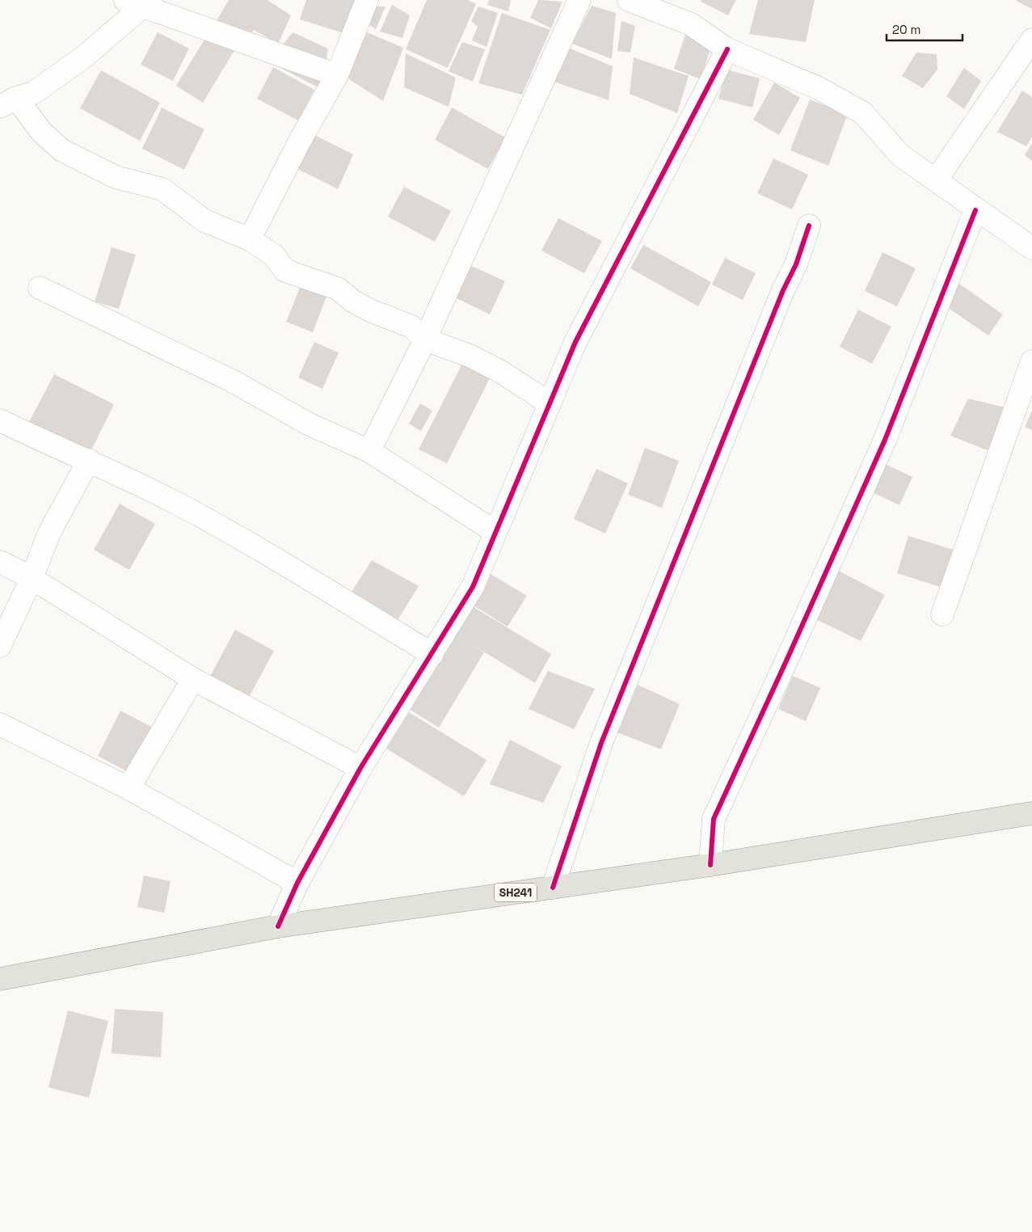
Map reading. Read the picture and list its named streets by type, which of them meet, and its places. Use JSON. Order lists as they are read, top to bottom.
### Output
{
  "streets": {
    "main road": ["SH241"]
  },
  "scale_bar": "20 m"
}
